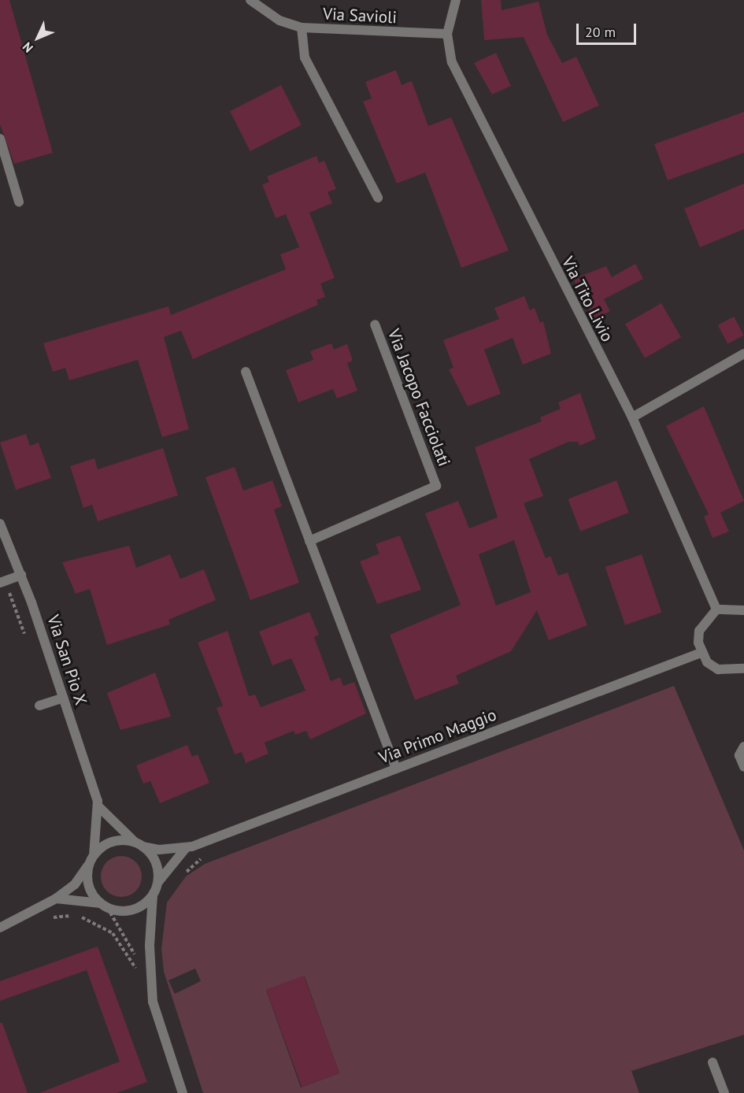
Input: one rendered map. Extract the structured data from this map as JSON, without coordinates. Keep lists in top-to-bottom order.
{
  "streets": {
    "street": [
      "Via Savioli",
      "Via Tito Livio",
      "Via Jacopo Facciolati",
      "Via San Pio X",
      "Via Primo Maggio"
    ]
  },
  "crossings": [
    ["Via Savioli", "Via Tito Livio"],
    ["Via San Pio X", "Via Primo Maggio"]
  ],
  "scale_bar": "20 m",
  "north": "bottom left"
}
